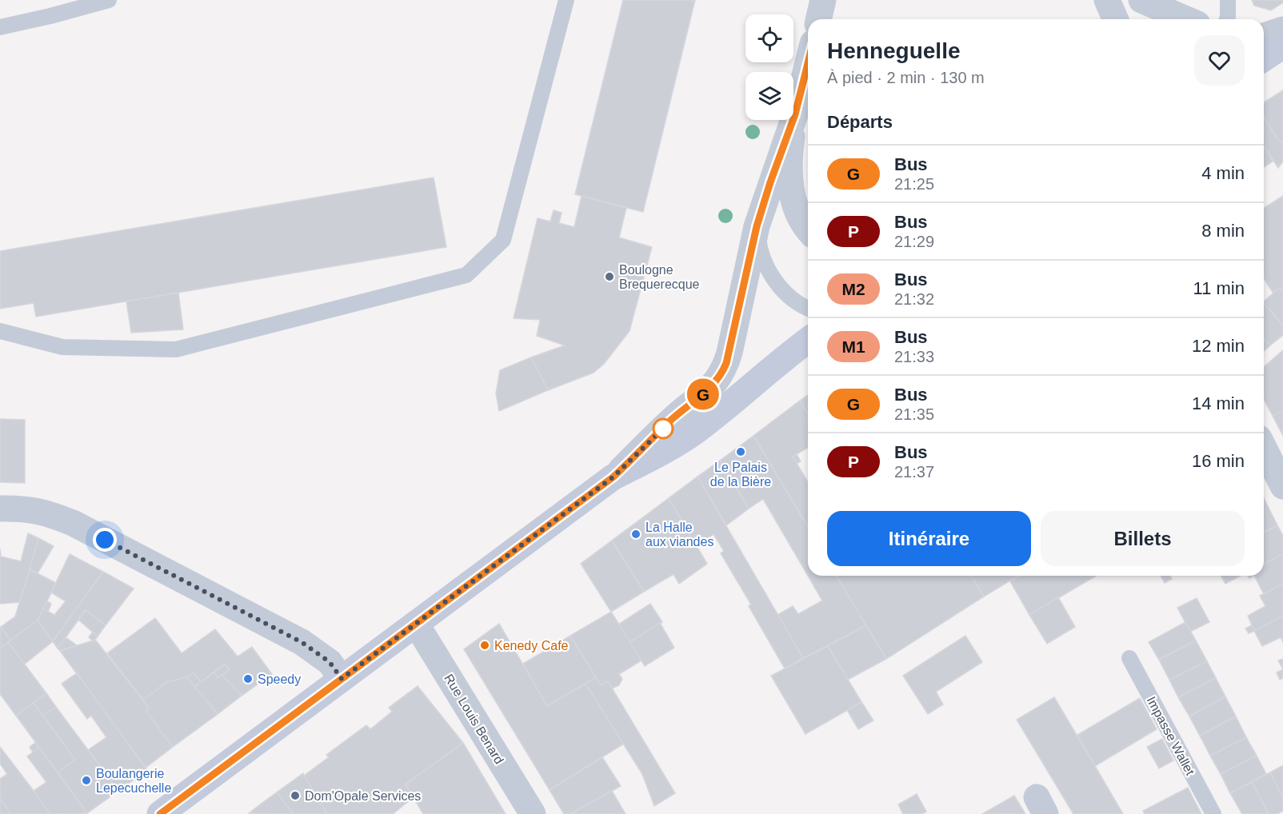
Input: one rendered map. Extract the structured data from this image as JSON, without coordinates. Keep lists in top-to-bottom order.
{
  "streets": {
    "street": ["Rue Louis Benard"],
    "lane": ["Impasse Wallet"]
  },
  "places": [
    "Boulogne Brequerecque",
    "Le Palais de la Bière",
    "La Halle aux viandes",
    "Kenedy Cafe",
    "Speedy",
    "Boulangerie Lepecuchelle",
    "Dom'Opale Services"
  ],
  "lines": ["bus line G"],
  "page": {
    "on_map": "G",
    "heading": [
      ["Henneguelle", "À pied · 2 min · 130 m"],
      "Départs"
    ],
    "list": [
      {
        "mark": "G",
        "name": "Bus",
        "note": "21:25",
        "value": "4 min"
      },
      {
        "mark": "P",
        "name": "Bus",
        "note": "21:29",
        "value": "8 min"
      },
      {
        "mark": "M2",
        "name": "Bus",
        "note": "21:32",
        "value": "11 min"
      },
      {
        "mark": "M1",
        "name": "Bus",
        "note": "21:33",
        "value": "12 min"
      },
      {
        "mark": "G",
        "name": "Bus",
        "note": "21:35",
        "value": "14 min"
      },
      {
        "mark": "P",
        "name": "Bus",
        "note": "21:37",
        "value": "16 min"
      }
    ],
    "buttons": ["Itinéraire", "Billets"]
  }
}
